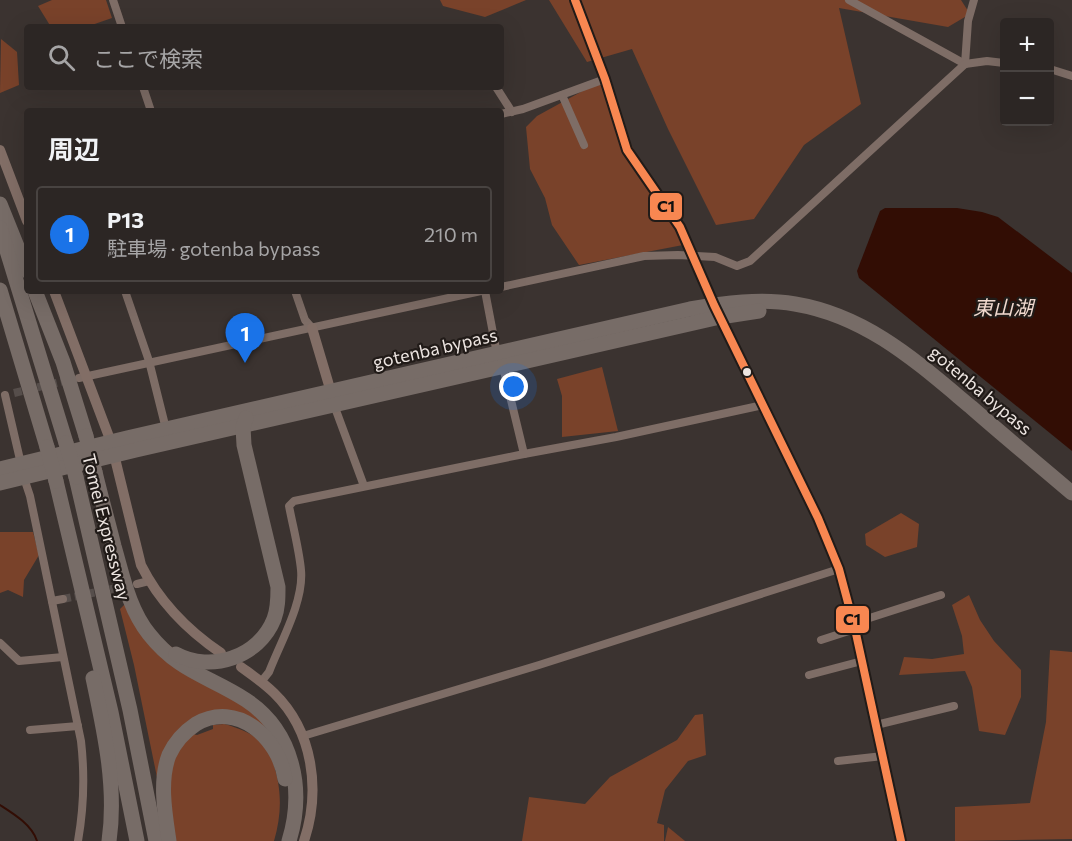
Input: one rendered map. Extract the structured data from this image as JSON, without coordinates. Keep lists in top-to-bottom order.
{
  "streets": {
    "highway": ["gotenba bypass", "Tomei Expressway"]
  },
  "water": ["東山湖"],
  "lines": ["transit line C1"],
  "page": {
    "map_buttons": ["+", "−"],
    "search": "ここで検索",
    "heading": "周辺",
    "list": [
      {
        "mark": "1",
        "name": "P13",
        "note": "駐車場 · gotenba bypass",
        "value": "210 m"
      }
    ],
    "pins": "1"
  }
}
